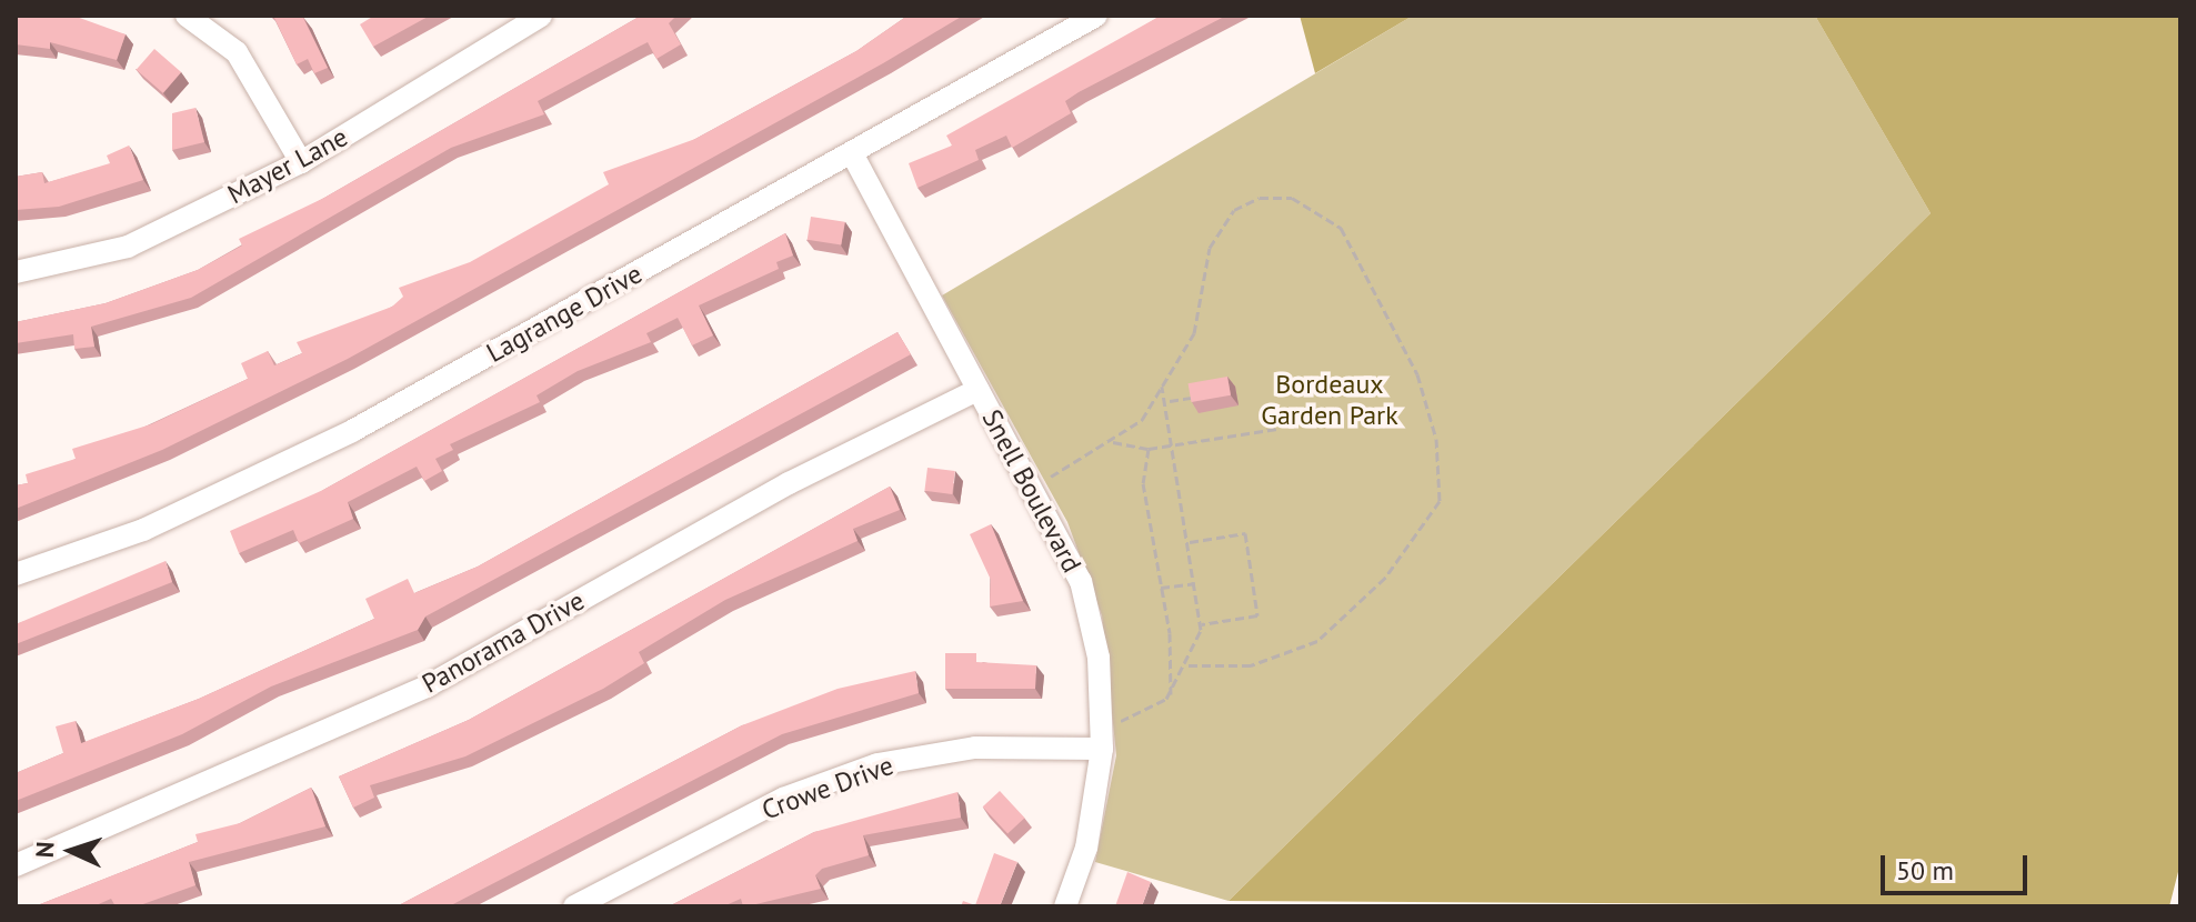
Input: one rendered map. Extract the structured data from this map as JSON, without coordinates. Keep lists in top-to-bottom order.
{
  "streets": {
    "street": [
      "Mayer Lane",
      "Lagrange Drive",
      "Snell Boulevard",
      "Panorama Drive",
      "Crowe Drive"
    ]
  },
  "crossings": [
    ["Lagrange Drive", "Snell Boulevard"],
    ["Snell Boulevard", "Panorama Drive"],
    ["Snell Boulevard", "Crowe Drive"]
  ],
  "parks": ["Bordeaux Garden Park"],
  "scale_bar": "50 m",
  "north": "left"
}
